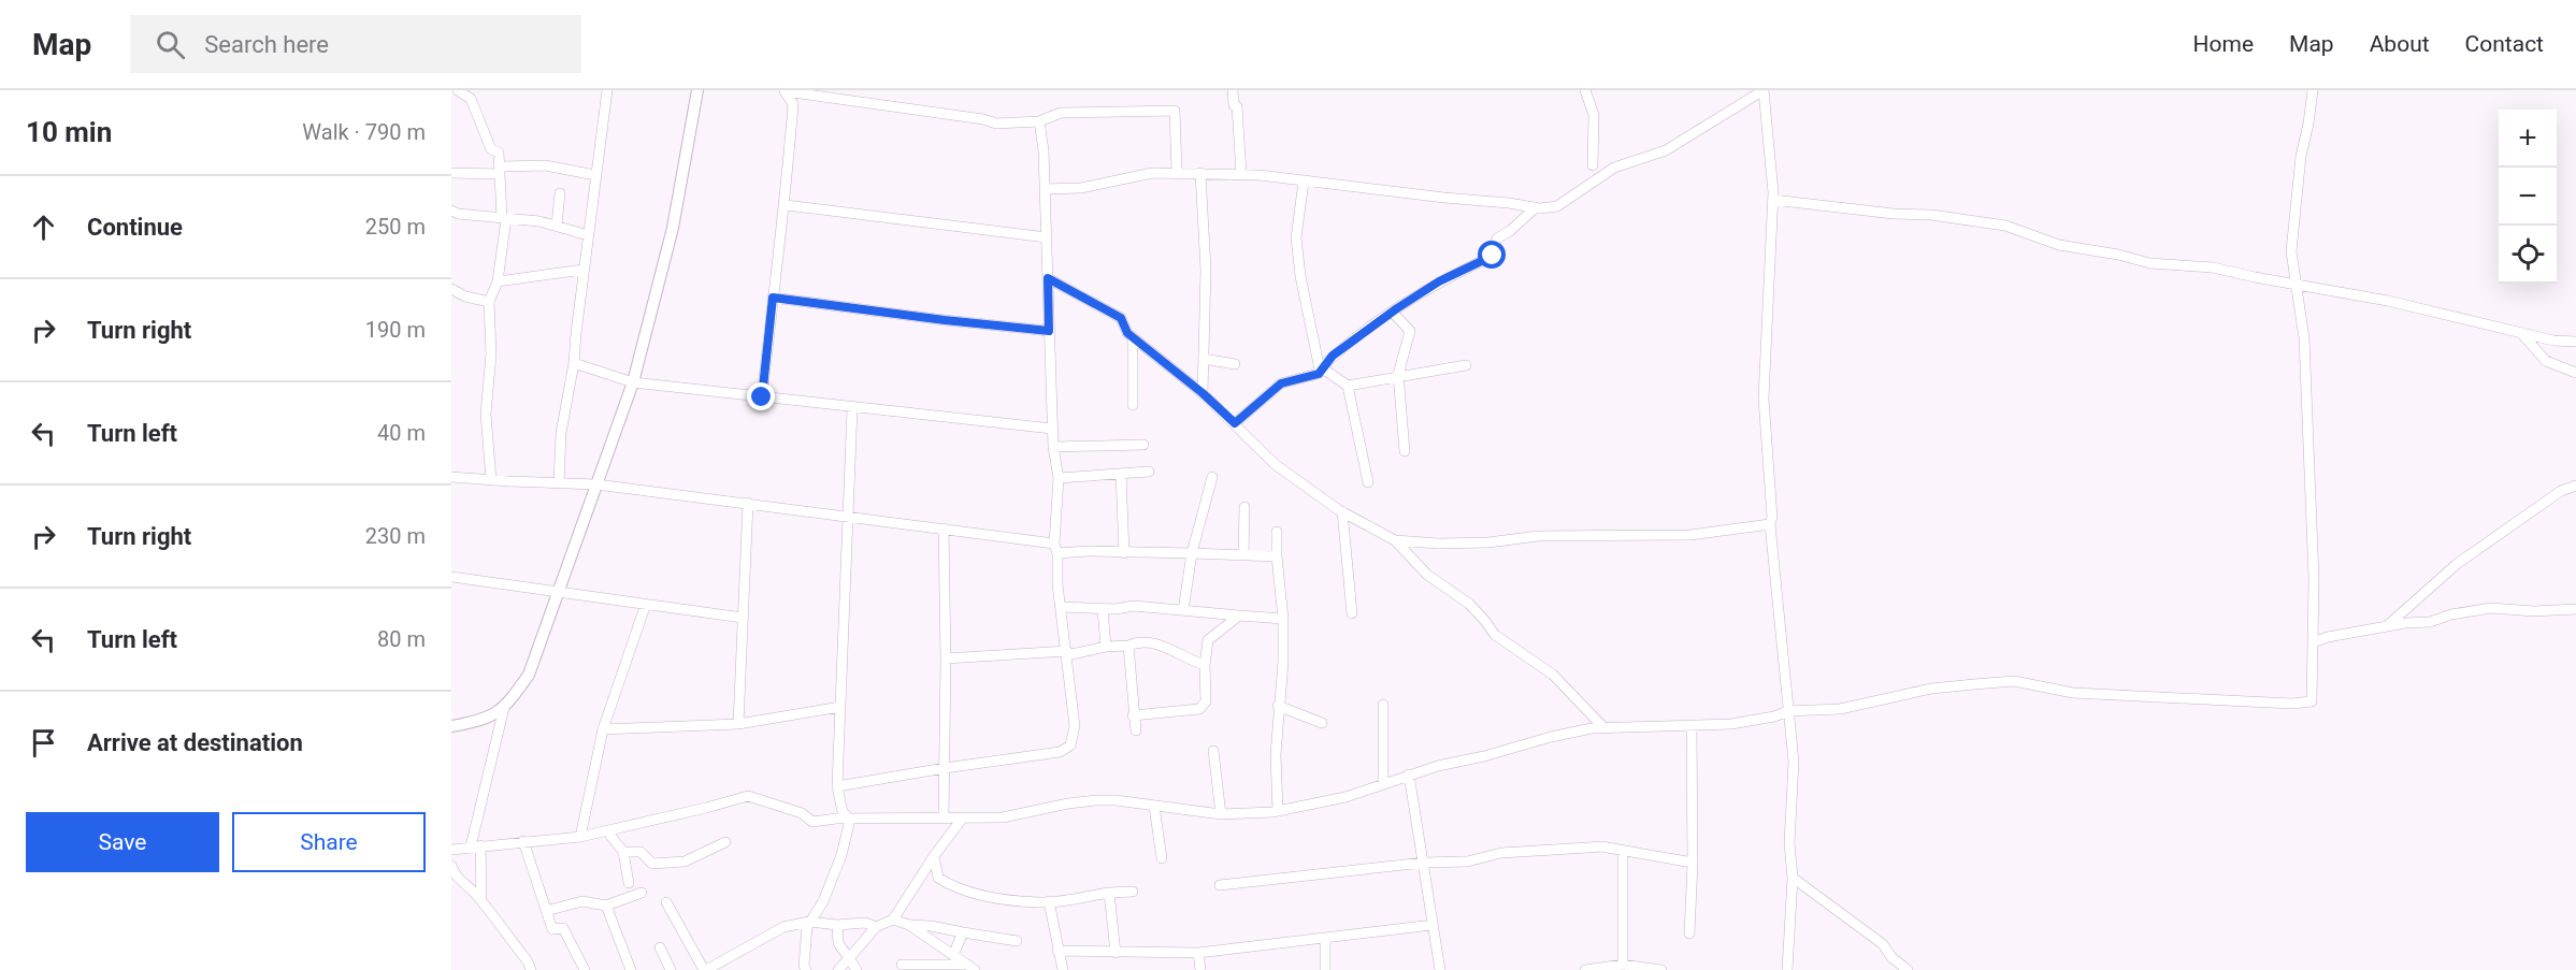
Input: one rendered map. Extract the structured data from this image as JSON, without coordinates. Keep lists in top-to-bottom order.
{
  "page": {
    "header": "Map",
    "search": "Search here",
    "nav": [
      "Home",
      "Map",
      "About",
      "Contact"
    ],
    "heading": ["10 min", "Walk · 790 m"],
    "map_buttons": ["+", "−"],
    "list": [
      ["Continue", "250 m"],
      ["Turn right", "190 m"],
      ["Turn left", "40 m"],
      ["Turn right", "230 m"],
      ["Turn left", "80 m"],
      "Arrive at destination"
    ],
    "buttons": ["Save", "Share"]
  }
}
